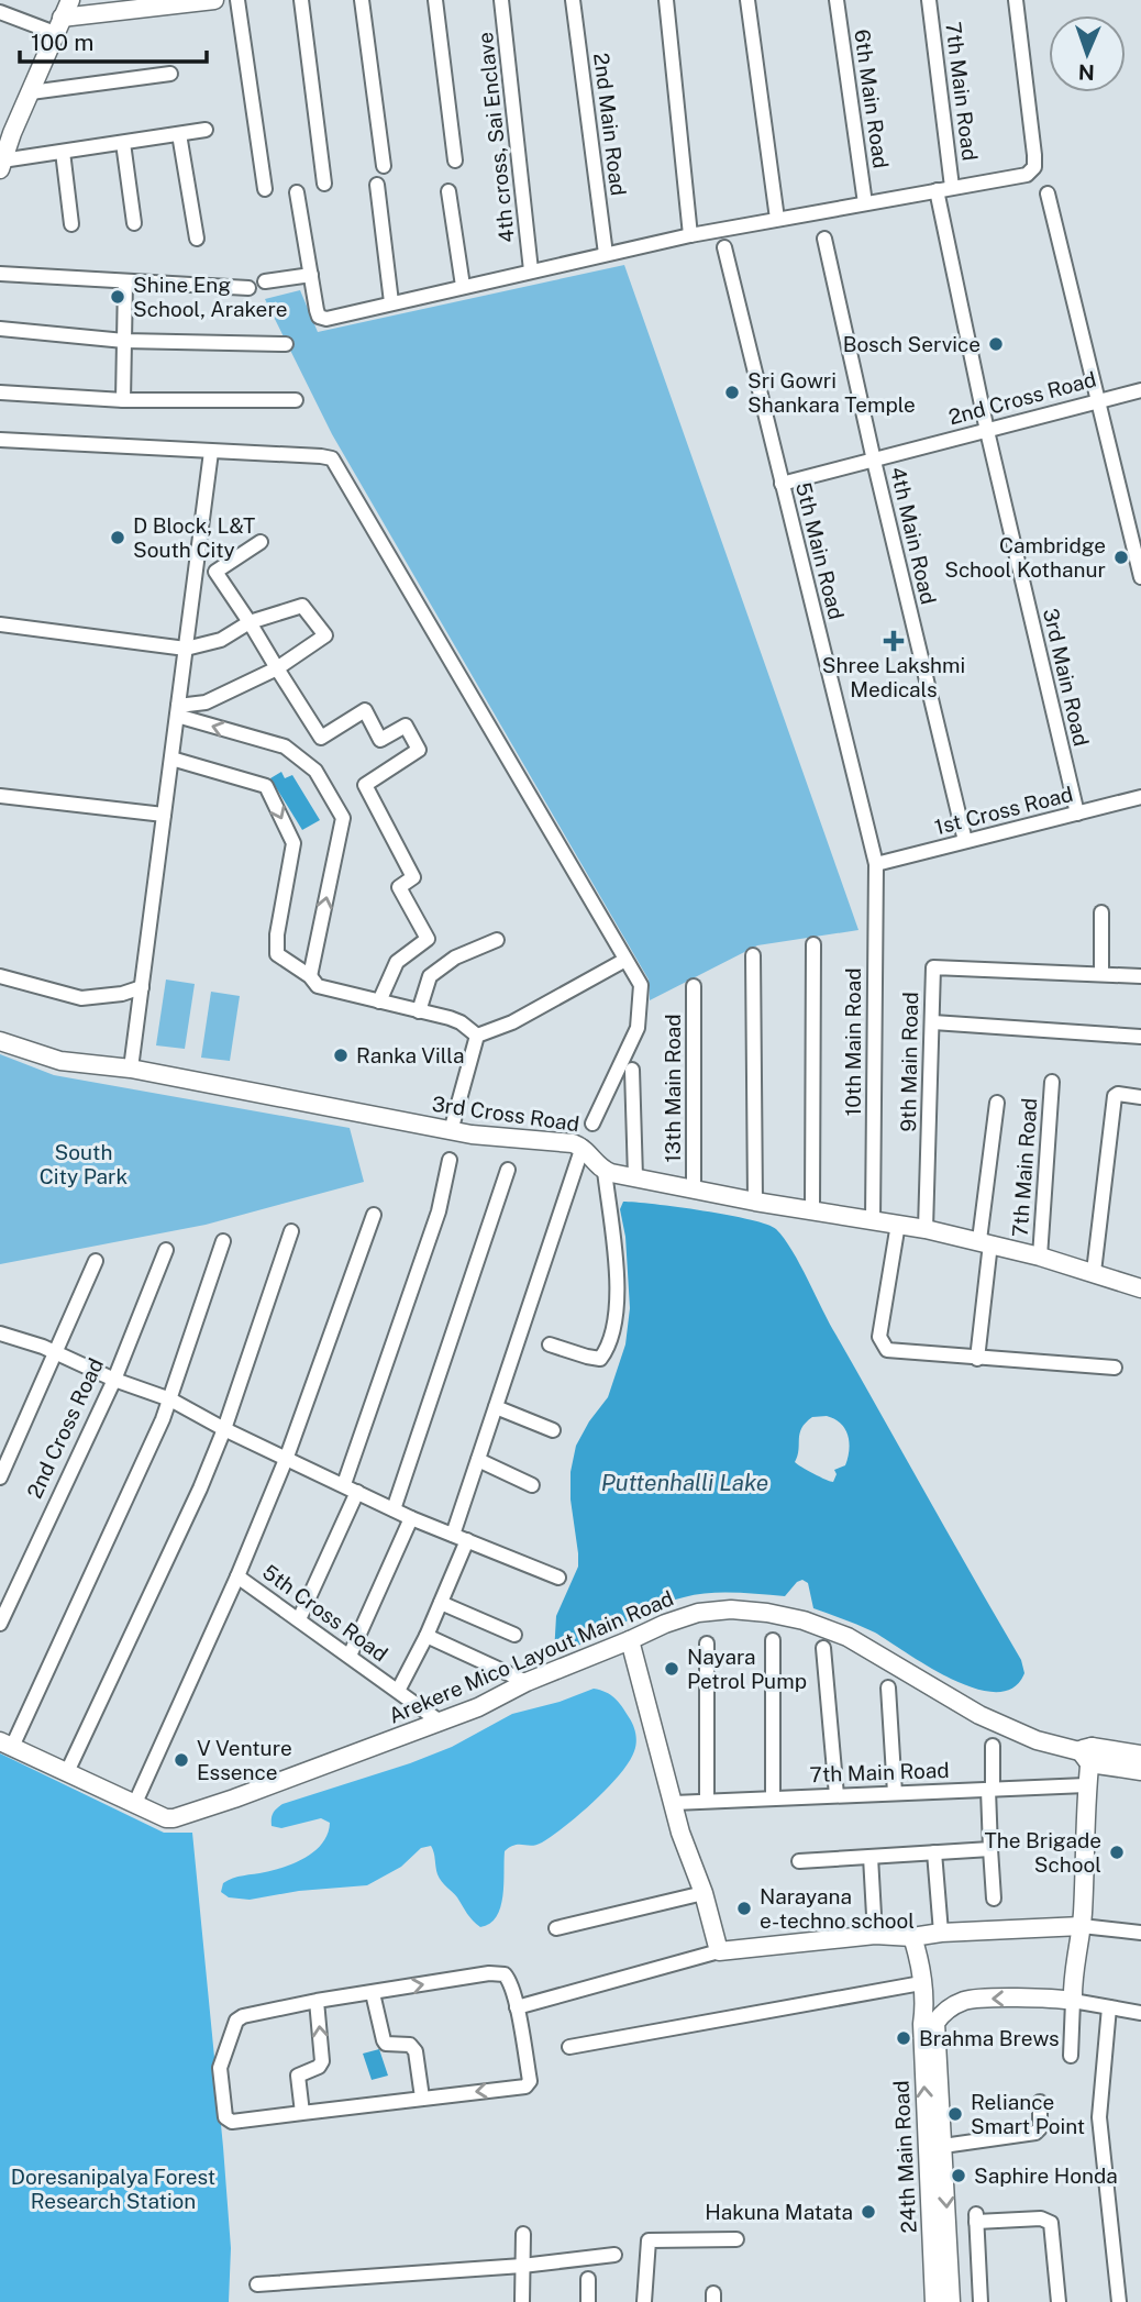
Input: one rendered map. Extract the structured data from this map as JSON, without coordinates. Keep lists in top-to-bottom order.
{
  "streets": {
    "street": [
      "7th Main Road",
      "6th Main Road",
      "2nd Main Road",
      "4th cross, Sai Enclave",
      "2nd Cross Road",
      "4th Main Road",
      "5th Main Road",
      "3rd Main Road",
      "1st Cross Road",
      "10th Main Road",
      "9th Main Road",
      "13th Main Road",
      "3rd Cross Road",
      "5th Cross Road",
      "Arekere Mico Layout Main Road",
      "24th Main Road"
    ]
  },
  "crossings": [
    ["2nd Cross Road", "4th Main Road"],
    ["2nd Cross Road", "5th Main Road"],
    ["2nd Cross Road", "3rd Main Road"],
    ["4th Main Road", "1st Cross Road"],
    ["5th Main Road", "1st Cross Road"],
    ["5th Main Road", "10th Main Road"],
    ["3rd Main Road", "1st Cross Road"],
    ["1st Cross Road", "10th Main Road"],
    ["5th Cross Road", "Arekere Mico Layout Main Road"]
  ],
  "water": ["Puttenhalli Lake"],
  "parks": ["South City Park", "Doresanipalya Forest Research Station"],
  "places": {
    "other": [
      "Shine Eng School, Arakere",
      "Bosch Service",
      "Sri Gowri Shankara Temple",
      "D Block, L&T South City",
      "Cambridge School Kothanur",
      "Ranka Villa",
      "Nayara Petrol Pump",
      "V Venture Essence",
      "The Brigade School",
      "Narayana e-techno school",
      "Brahma Brews",
      "Reliance Smart Point",
      "Saphire Honda",
      "Hakuna Matata"
    ],
    "health": ["Shree Lakshmi Medicals"]
  },
  "scale_bar": "100 m",
  "north": "bottom"
}
